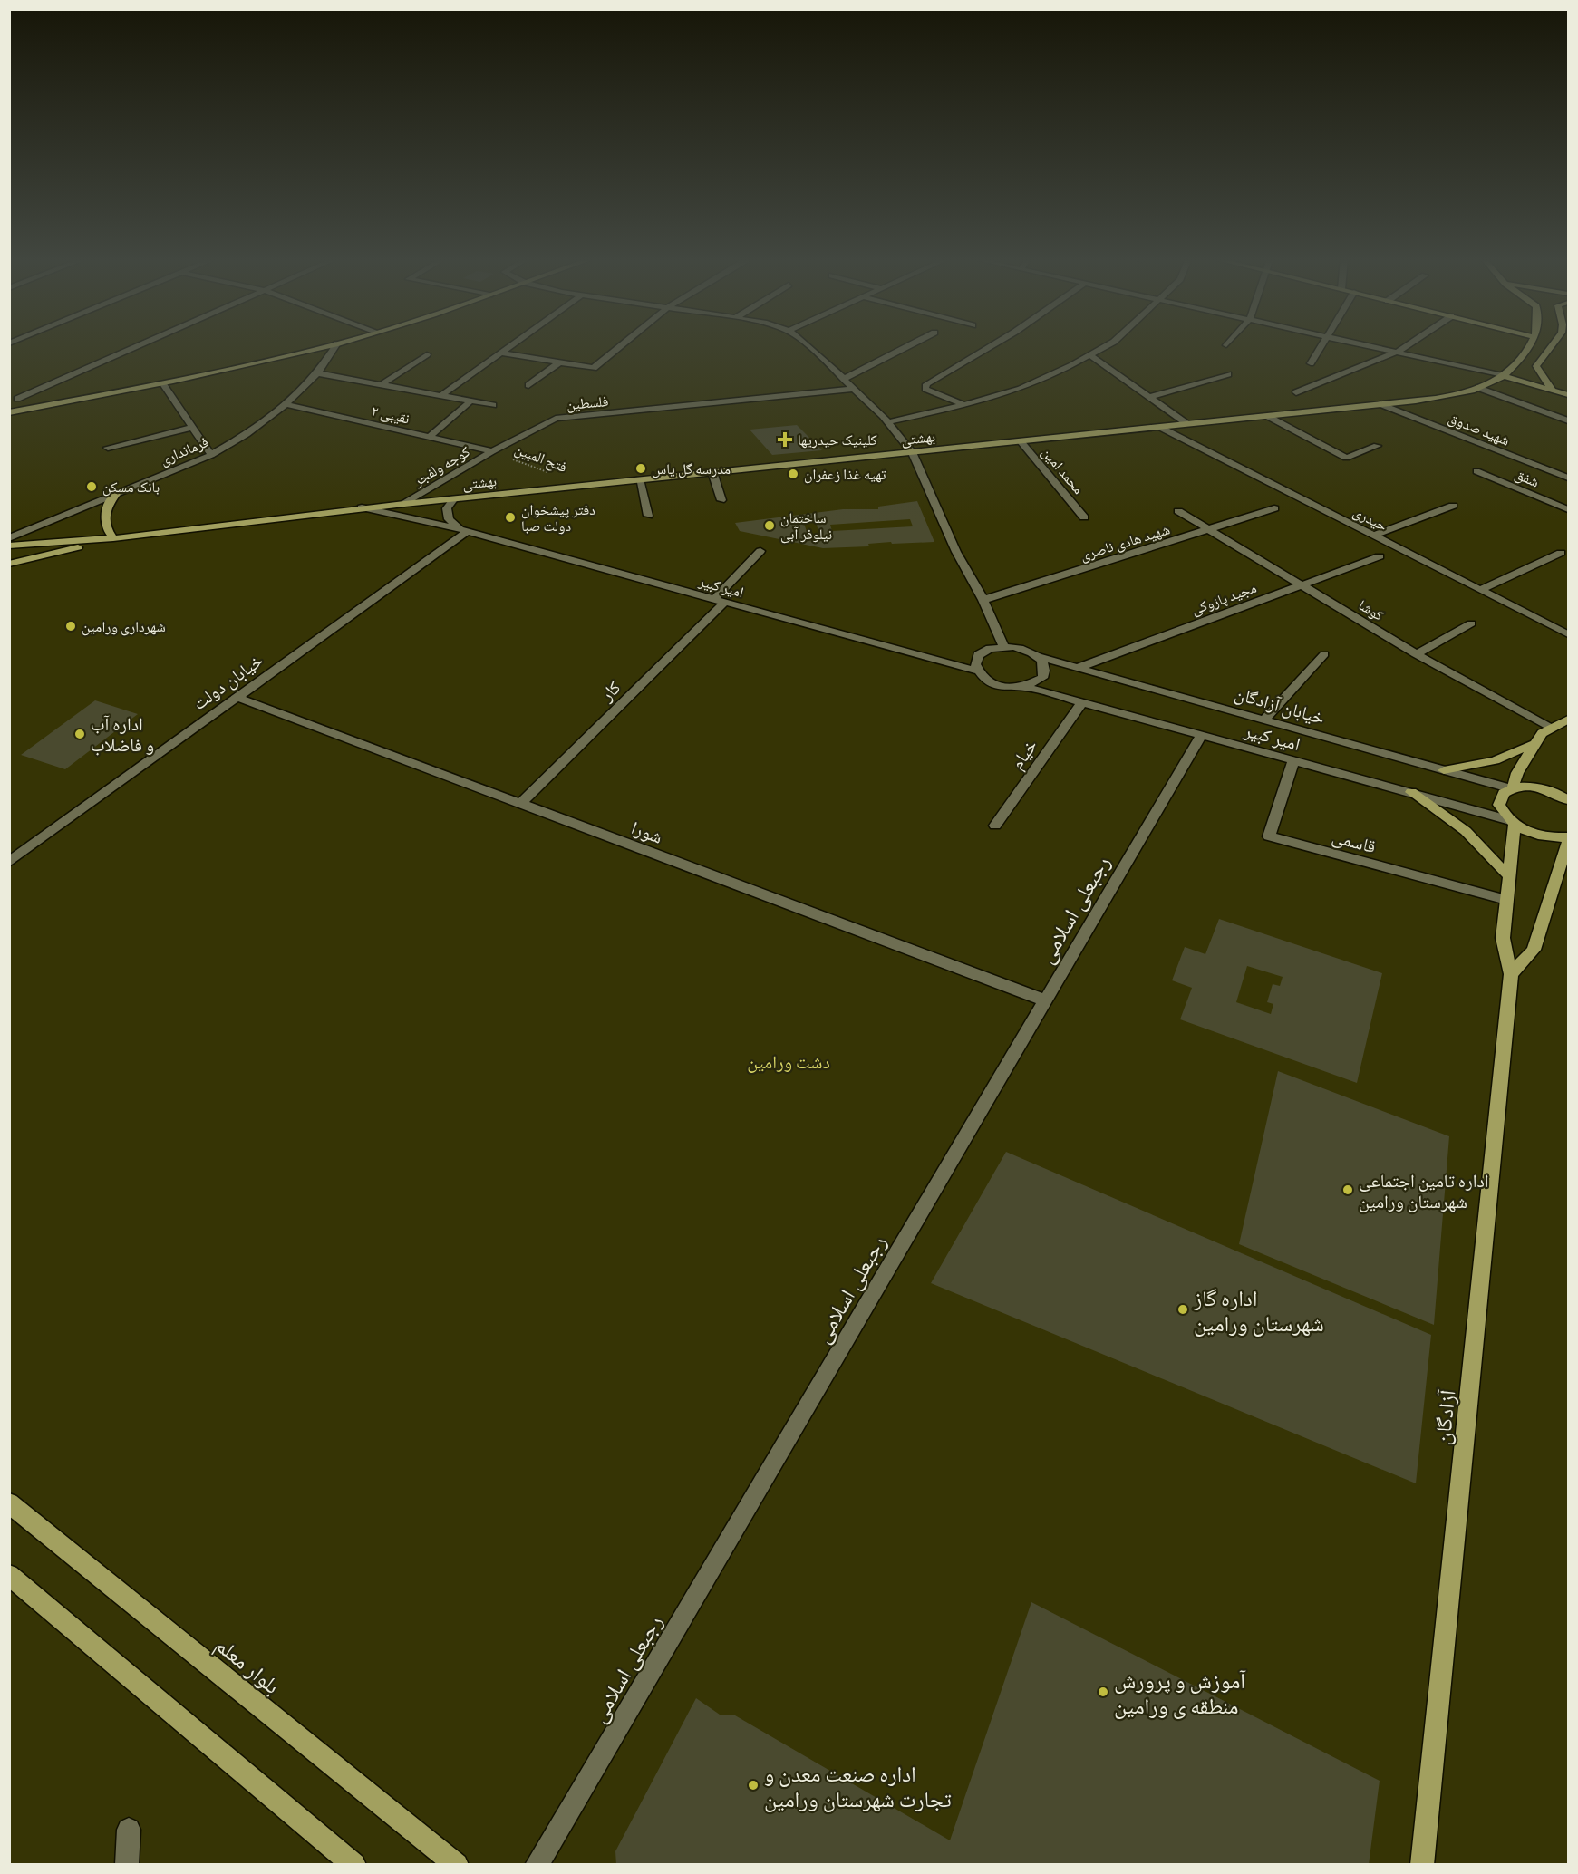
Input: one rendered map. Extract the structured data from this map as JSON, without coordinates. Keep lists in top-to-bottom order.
{
  "streets": {
    "main road": ["بهشتی", "آزادگان", "بلوار معلم"],
    "street": [
      "فلسطین",
      "نقیبی ۲",
      "شهید صدوق",
      "فرمانداری",
      "کوجه ولفجر",
      "محمد امین",
      "شفق",
      "حیدری",
      "شهید هادی ناصری",
      "امیر کبیر",
      "مجید پازوکی",
      "کوشا",
      "خیابان دولت",
      "کار",
      "خیابان آزادگان",
      "خیام",
      "شورا",
      "قاسمی",
      "رجبعلی اسلامی"
    ],
    "path": ["فتح المبین"]
  },
  "crossings": [
    ["فلسطین", "نقیبی ۲"],
    ["فلسطین", "فتح المبین"],
    ["فلسطین", "کوجه ولفجر"],
    ["نقیبی ۲", "فرمانداری"],
    ["نقیبی ۲", "فتح المبین"],
    ["نقیبی ۲", "کوجه ولفجر"],
    ["شهید صدوق", "بهشتی"],
    ["بهشتی", "فتح المبین"],
    ["بهشتی", "کوجه ولفجر"],
    ["بهشتی", "محمد امین"],
    ["بهشتی", "حیدری"],
    ["بهشتی", "امیر کبیر"],
    ["فتح المبین", "کوجه ولفجر"],
    ["شهید هادی ناصری", "کوشا"],
    ["امیر کبیر", "خیابان دولت"],
    ["امیر کبیر", "کار"],
    ["امیر کبیر", "خیابان آزادگان"],
    ["امیر کبیر", "خیام"],
    ["امیر کبیر", "قاسمی"],
    ["امیر کبیر", "رجبعلی اسلامی"],
    ["امیر کبیر", "آزادگان"],
    ["مجید پازوکی", "کوشا"],
    ["مجید پازوکی", "خیابان آزادگان"],
    ["خیابان دولت", "شورا"],
    ["کار", "شورا"],
    ["شورا", "رجبعلی اسلامی"],
    ["قاسمی", "آزادگان"]
  ],
  "parks": ["دشت ورامین"],
  "places": {
    "health": ["کلینیک حیدریها"],
    "other": [
      "مدرسه گل یاس",
      "تهیه غذا زعفران",
      "بانک مسکن",
      "دفتر پیشخوان دولت صبا",
      "ساختمان نیلوفر آبی",
      "شهرداری ورامین",
      "اداره آب و فاضلاب",
      "اداره تامین اجتماعی شهرستان ورامین",
      "اداره گاز شهرستان ورامین",
      "آموزش و پرورش منطقه ی ورامین",
      "اداره صنعت معدن و تجارت شهرستان ورامین"
    ]
  }
}
